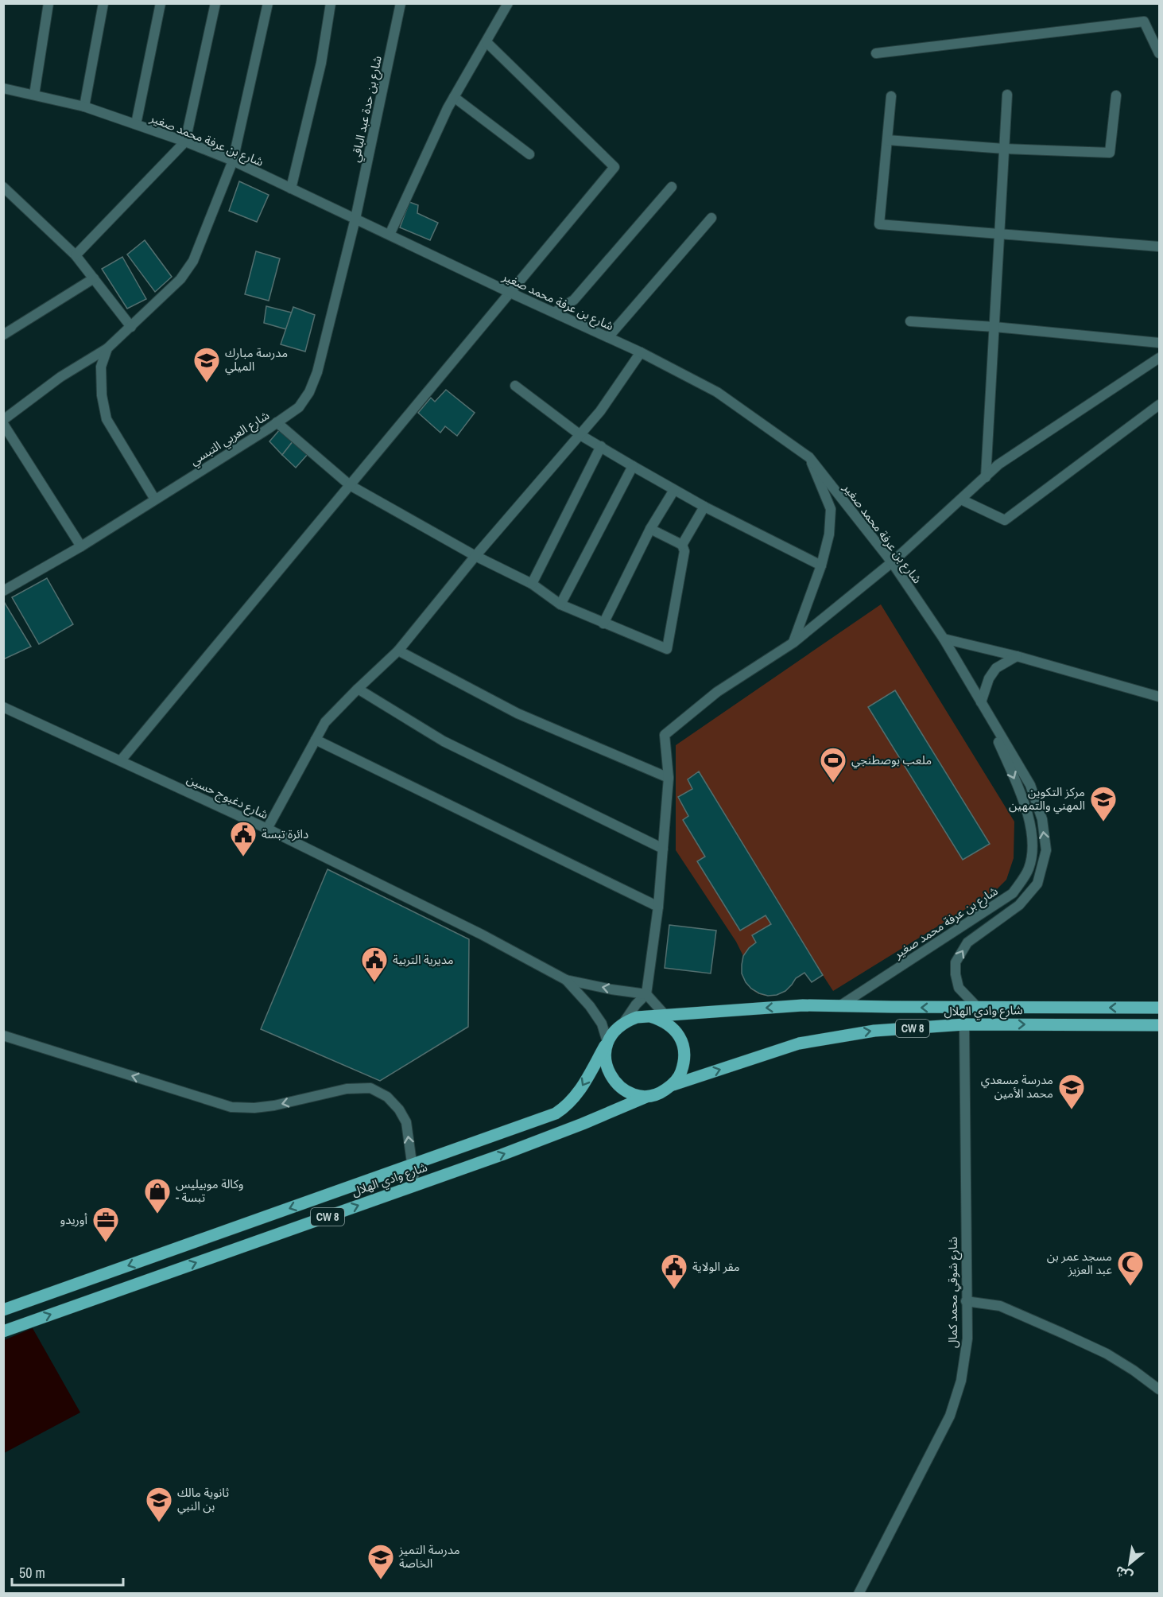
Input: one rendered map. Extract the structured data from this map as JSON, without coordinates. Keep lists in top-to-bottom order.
{
  "streets": {
    "main road": ["شارع وادي الهلال", "CW 8"],
    "street": [
      "شارع بن حدة عبد الباقي",
      "شارع بن عرفة محمد صغير",
      "شارع العربي التبسي",
      "شارع دغبوج حسين",
      "شارع شوقي محمد كمال"
    ]
  },
  "crossings": [
    ["شارع بن حدة عبد الباقي", "شارع بن عرفة محمد صغير"],
    ["شارع بن حدة عبد الباقي", "شارع العربي التبسي"],
    ["شارع بن عرفة محمد صغير", "شارع العربي التبسي"],
    ["شارع بن عرفة محمد صغير", "شارع وادي الهلال"],
    ["شارع وادي الهلال", "CW 8"],
    ["شارع وادي الهلال", "شارع شوقي محمد كمال"]
  ],
  "places": {
    "school or university": [
      "مدرسة مبارك الميلي",
      "مركز التكوين المهني والتمهين",
      "مدرسة مسعدي محمد الأمين",
      "ثانوية مالك بن النبي",
      "مدرسة التميز الخاصة"
    ],
    "sports": ["ملعب بوصطنجي"],
    "public building": ["دائرة تبسة", "مديرية التربية", "مقر الولاية"],
    "shop": ["وكالة موبيليس - تبسة"],
    "office": ["أوريدو"],
    "mosque": ["مسجد عمر بن عبد العزيز"]
  },
  "scale_bar": "50 m",
  "north": "bottom left"
}
